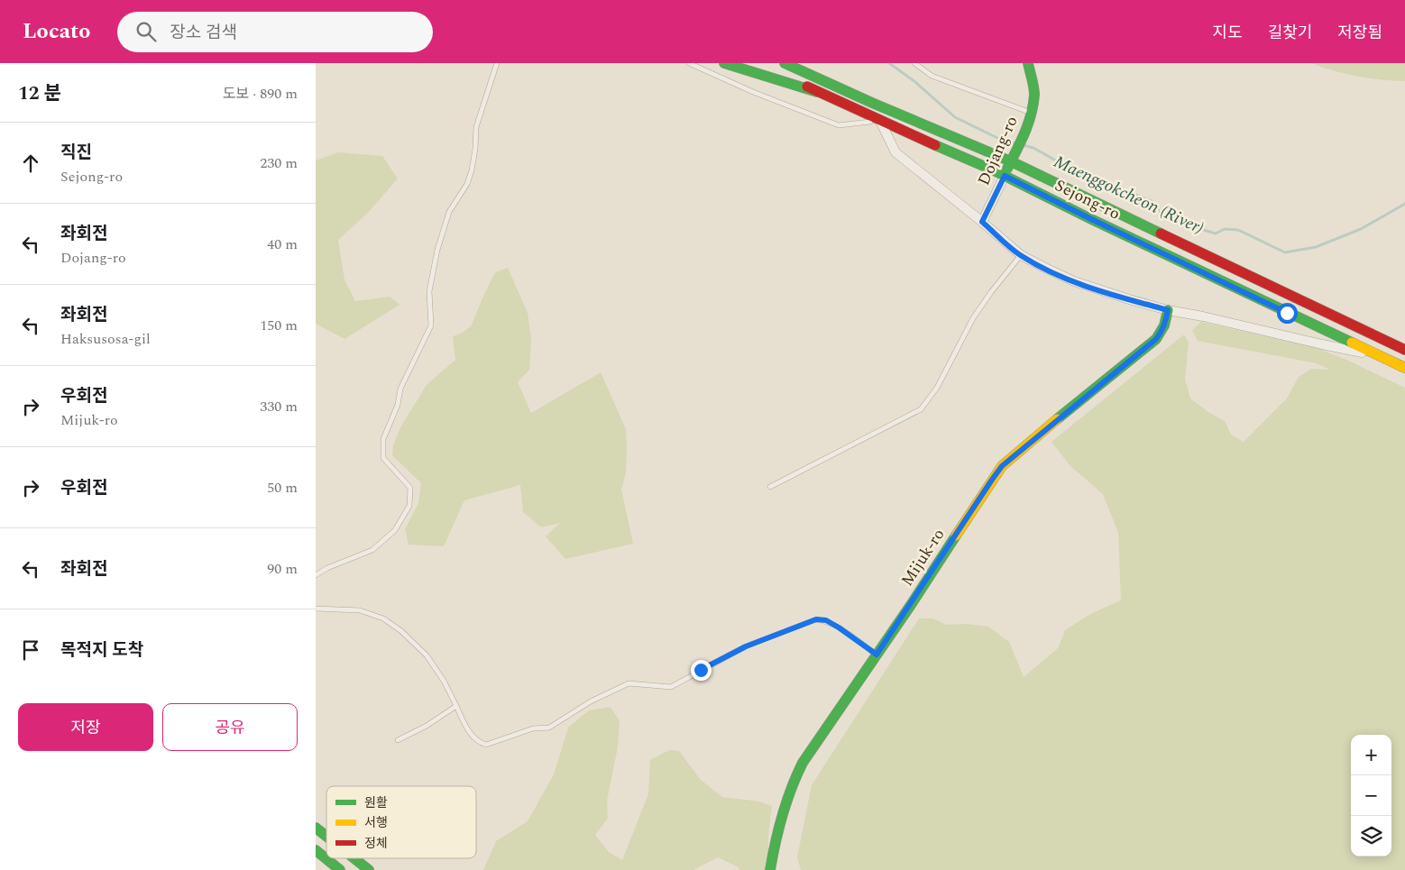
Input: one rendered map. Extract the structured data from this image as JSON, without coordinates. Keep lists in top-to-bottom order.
{
  "streets": {
    "main road": ["Dojang-ro", "Sejong-ro", "Mijuk-ro"]
  },
  "crossings": [
    ["Dojang-ro", "Sejong-ro"]
  ],
  "water": ["Maenggokcheon (River)"],
  "legend": ["원활", "서행", "정체"],
  "page": {
    "header": "Locato",
    "search": "장소 검색",
    "nav": ["지도", "길찾기", "저장됨"],
    "heading": ["12 분", "도보 · 890 m"],
    "list": [
      ["직진", "Sejong-ro", "230 m"],
      ["좌회전", "Dojang-ro", "40 m"],
      ["좌회전", "Haksusosa-gil", "150 m"],
      ["우회전", "Mijuk-ro", "330 m"],
      ["우회전", "50 m"],
      ["좌회전", "90 m"],
      "목적지 도착"
    ],
    "buttons": ["저장", "공유"],
    "map_buttons": ["+", "−"]
  }
}
